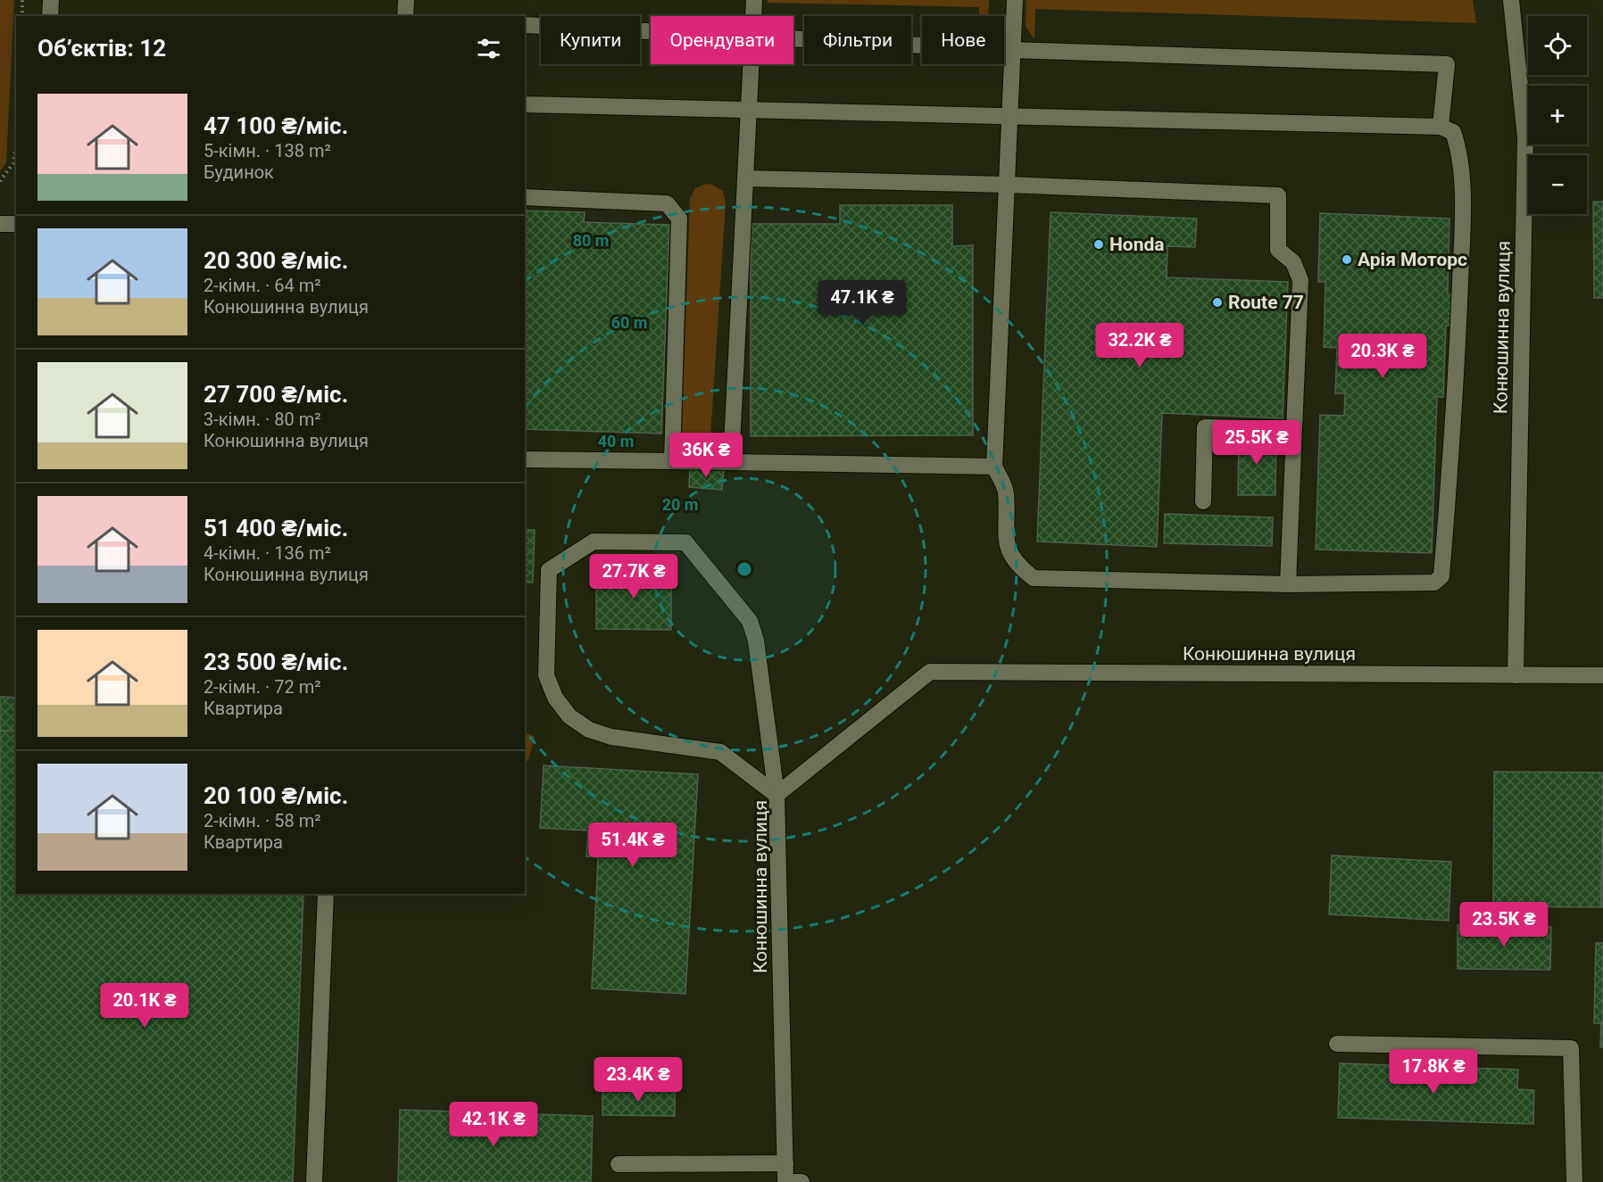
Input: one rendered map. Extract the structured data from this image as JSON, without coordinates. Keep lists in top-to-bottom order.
{
  "streets": {
    "street": ["Конюшинна вулиця"]
  },
  "places": ["Honda", "Арія Моторс", "Route 77"],
  "page": {
    "map_buttons": ["+", "−"],
    "chip": [
      "Купити",
      "Орендувати",
      "Фільтри",
      "Нове"
    ],
    "heading": "Об’єктів: 12",
    "list": [
      {
        "name": "47 100 ₴/міс.",
        "note": "5-кімн. · 138 m² · Будинок"
      },
      {
        "name": "20 300 ₴/міс.",
        "note": "2-кімн. · 64 m² · Конюшинна вулиця"
      },
      {
        "name": "27 700 ₴/міс.",
        "note": "3-кімн. · 80 m² · Конюшинна вулиця"
      },
      {
        "name": "51 400 ₴/міс.",
        "note": "4-кімн. · 136 m² · Конюшинна вулиця"
      },
      {
        "name": "23 500 ₴/міс.",
        "note": "2-кімн. · 72 m² · Квартира"
      },
      {
        "name": "20 100 ₴/міс.",
        "note": "2-кімн. · 58 m² · Квартира"
      }
    ],
    "price": [
      "47.1K ₴",
      "32.2K ₴",
      "20.3K ₴",
      "25.5K ₴",
      "36K ₴",
      "27.7K ₴",
      "51.4K ₴",
      "23.5K ₴",
      "20.1K ₴",
      "17.8K ₴",
      "23.4K ₴",
      "42.1K ₴"
    ]
  },
  "rings": [
    "80 m",
    "60 m",
    "40 m",
    "20 m"
  ]
}
